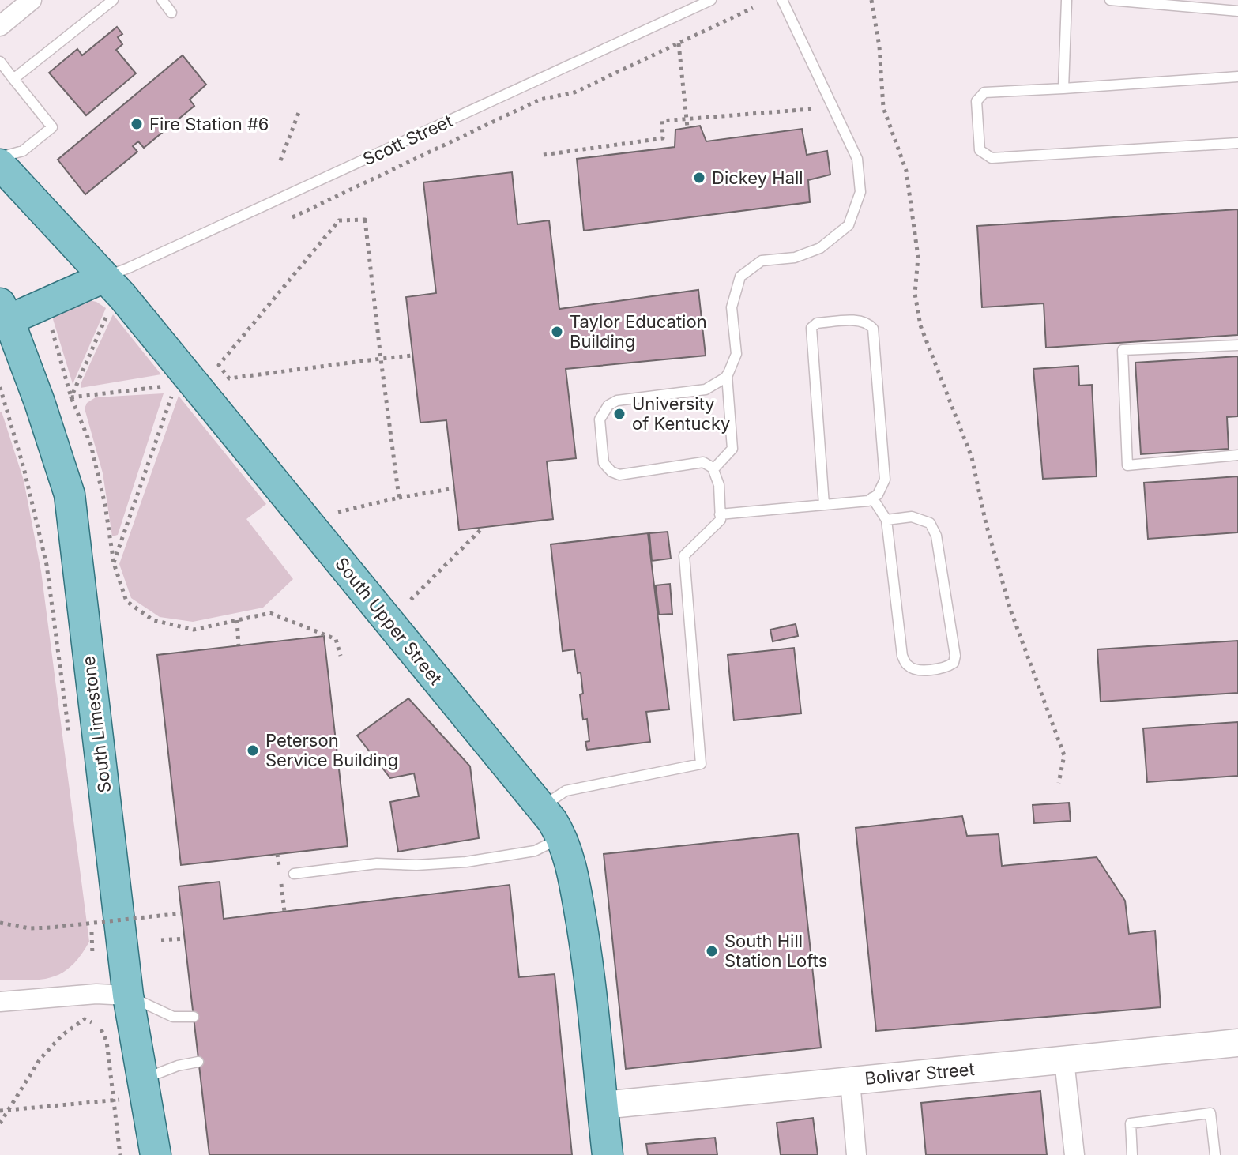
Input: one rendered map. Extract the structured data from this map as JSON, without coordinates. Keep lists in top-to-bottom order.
{
  "streets": {
    "main road": ["South Upper Street", "South Limestone", "Bolivar Street"],
    "lane": ["Scott Street"]
  },
  "crossings": [
    ["Scott Street", "South Upper Street"],
    ["South Upper Street", "Bolivar Street"]
  ],
  "places": [
    "Fire Station #6",
    "Dickey Hall",
    "Taylor Education Building",
    "University of Kentucky",
    "Peterson Service Building",
    "South Hill Station Lofts"
  ]
}
